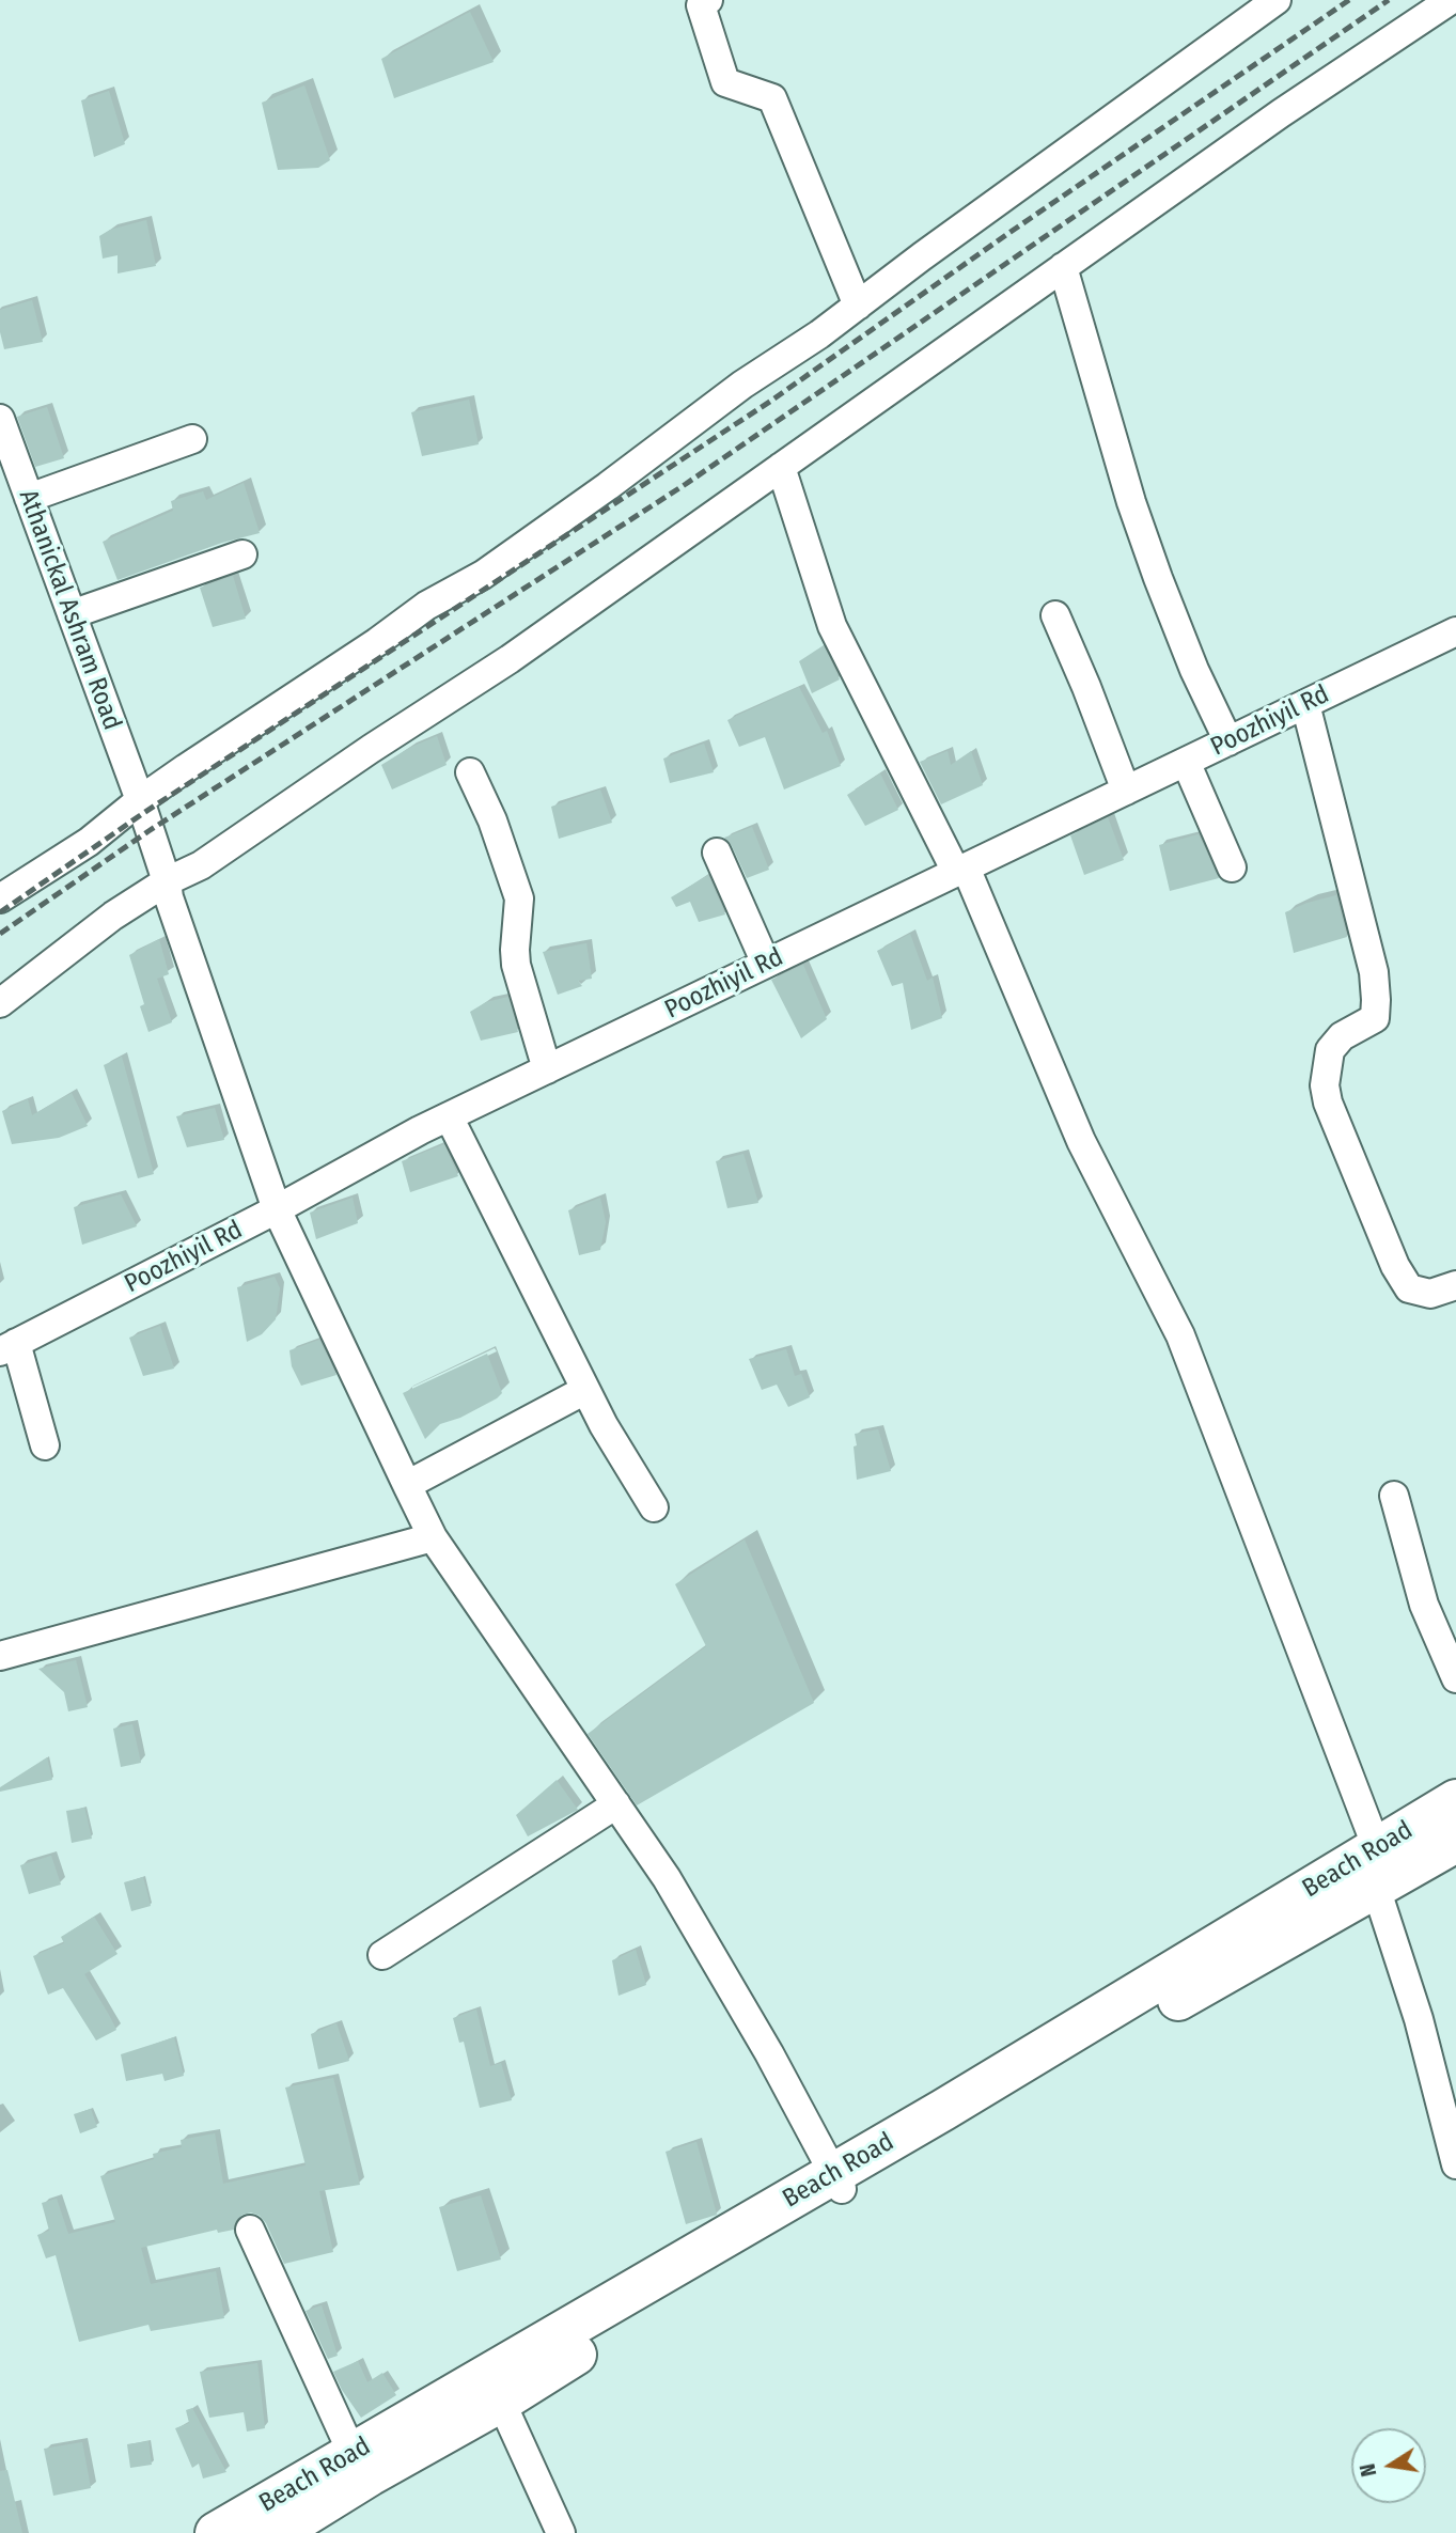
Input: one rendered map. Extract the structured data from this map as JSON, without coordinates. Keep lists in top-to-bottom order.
{
  "streets": {
    "main road": ["Beach Road"],
    "street": ["Athanickal Ashram Road", "Poozhiyil Rd"]
  },
  "crossings": [
    ["Athanickal Ashram Road", "Poozhiyil Rd"],
    ["Athanickal Ashram Road", "Beach Road"]
  ],
  "north": "left"
}
